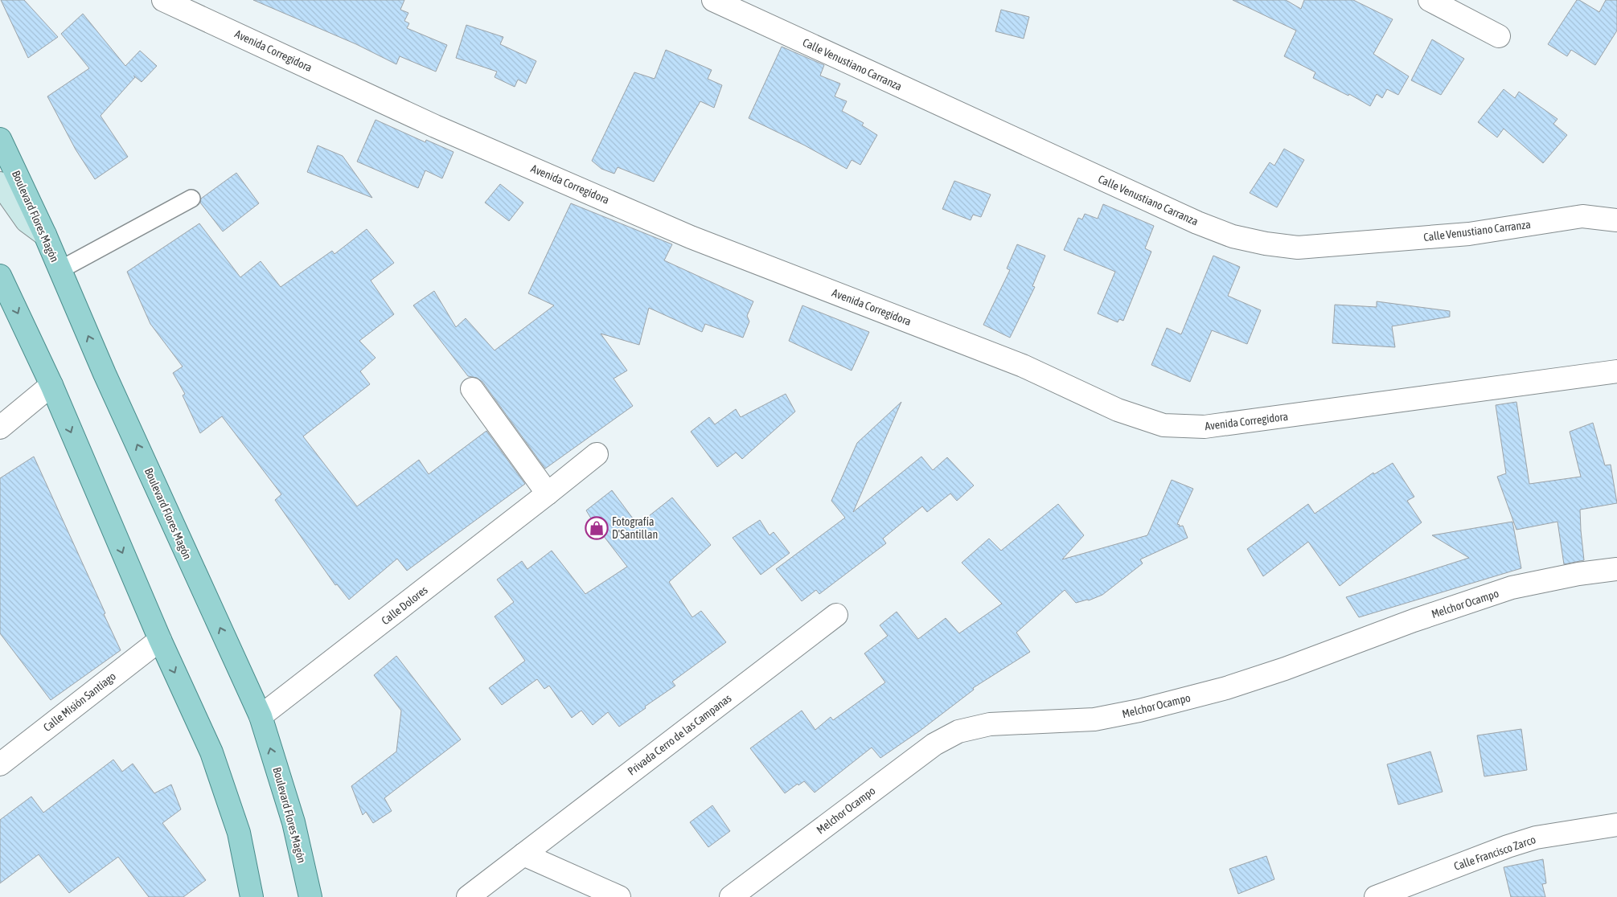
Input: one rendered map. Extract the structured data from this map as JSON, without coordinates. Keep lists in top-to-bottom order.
{
  "streets": {
    "main road": ["Boulevard Flores Magón"],
    "street": [
      "Avenida Corregidora",
      "Calle Venustiano Carranza",
      "Melchor Ocampo",
      "Calle Dolores",
      "Calle Misión Santiago",
      "Privada Cerro de las Campanas",
      "Calle Francisco Zarco"
    ]
  },
  "crossings": [
    ["Boulevard Flores Magón", "Calle Dolores"]
  ],
  "places": {
    "shop": ["Fotografía D'Santillan"]
  }
}
